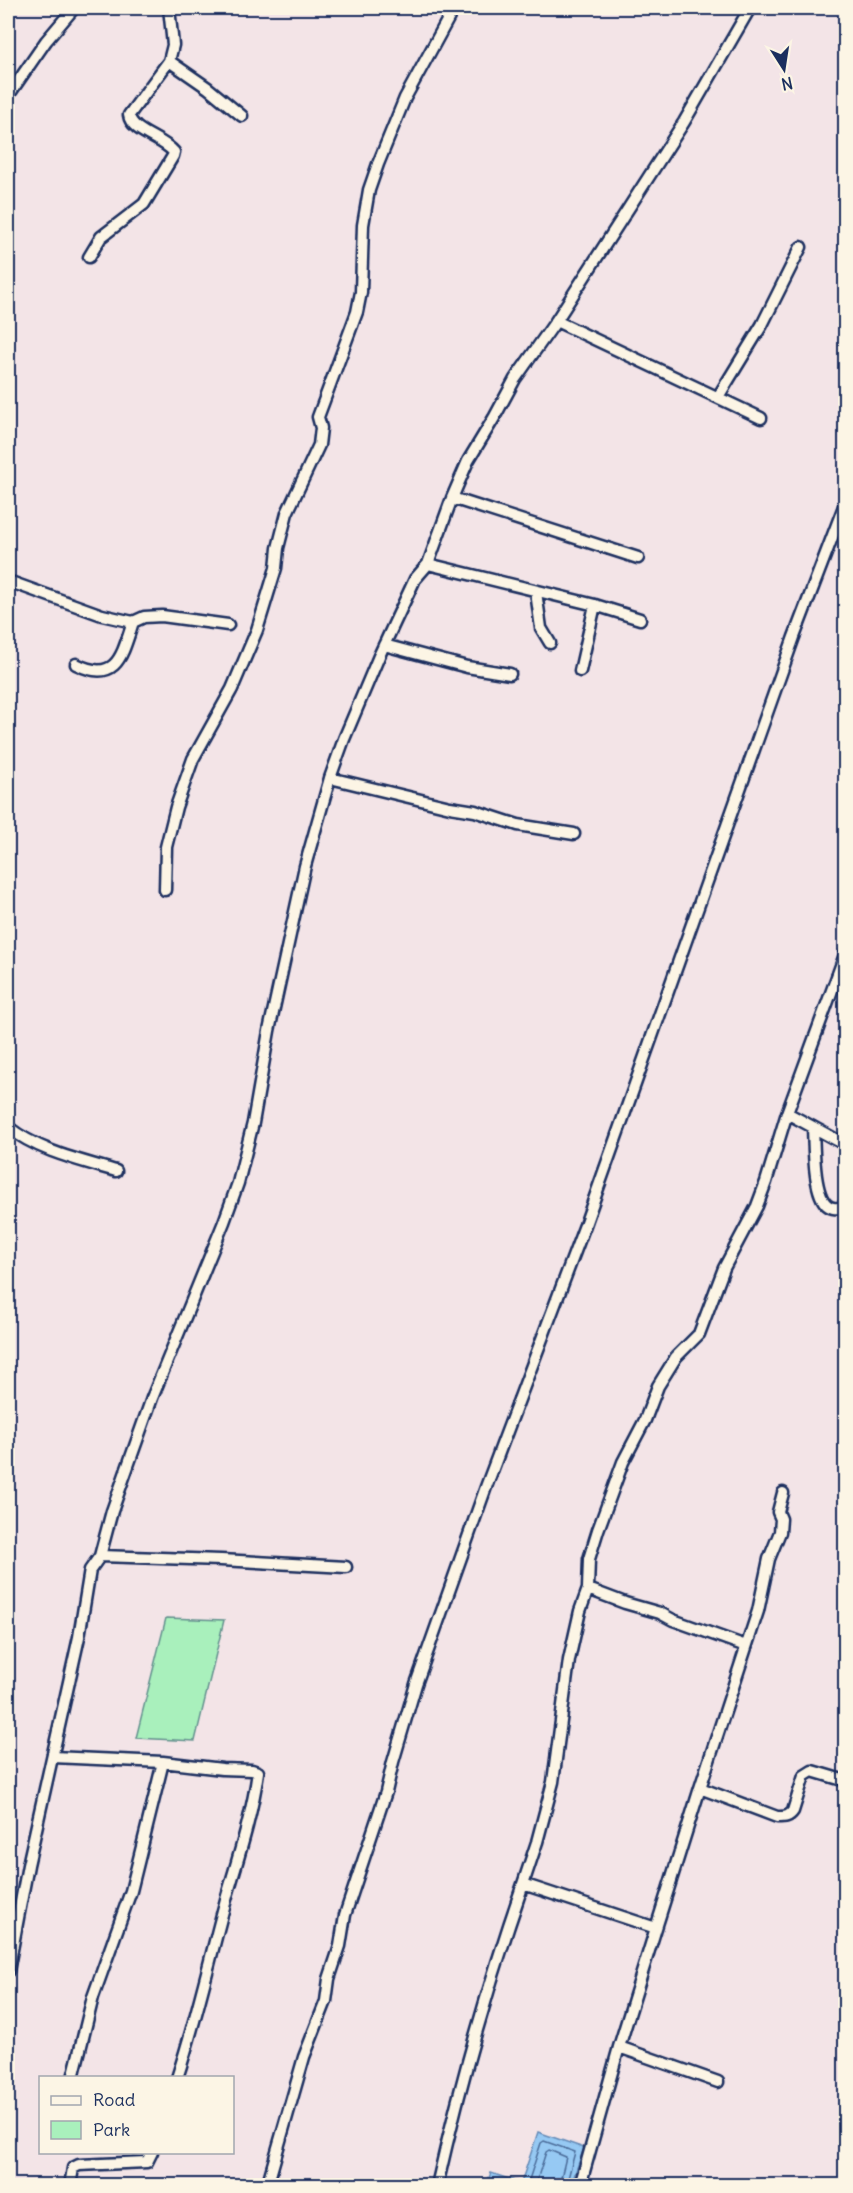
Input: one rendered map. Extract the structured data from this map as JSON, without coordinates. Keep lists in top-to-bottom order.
{
  "legend": ["Road", "Park"],
  "north": "bottom"
}
